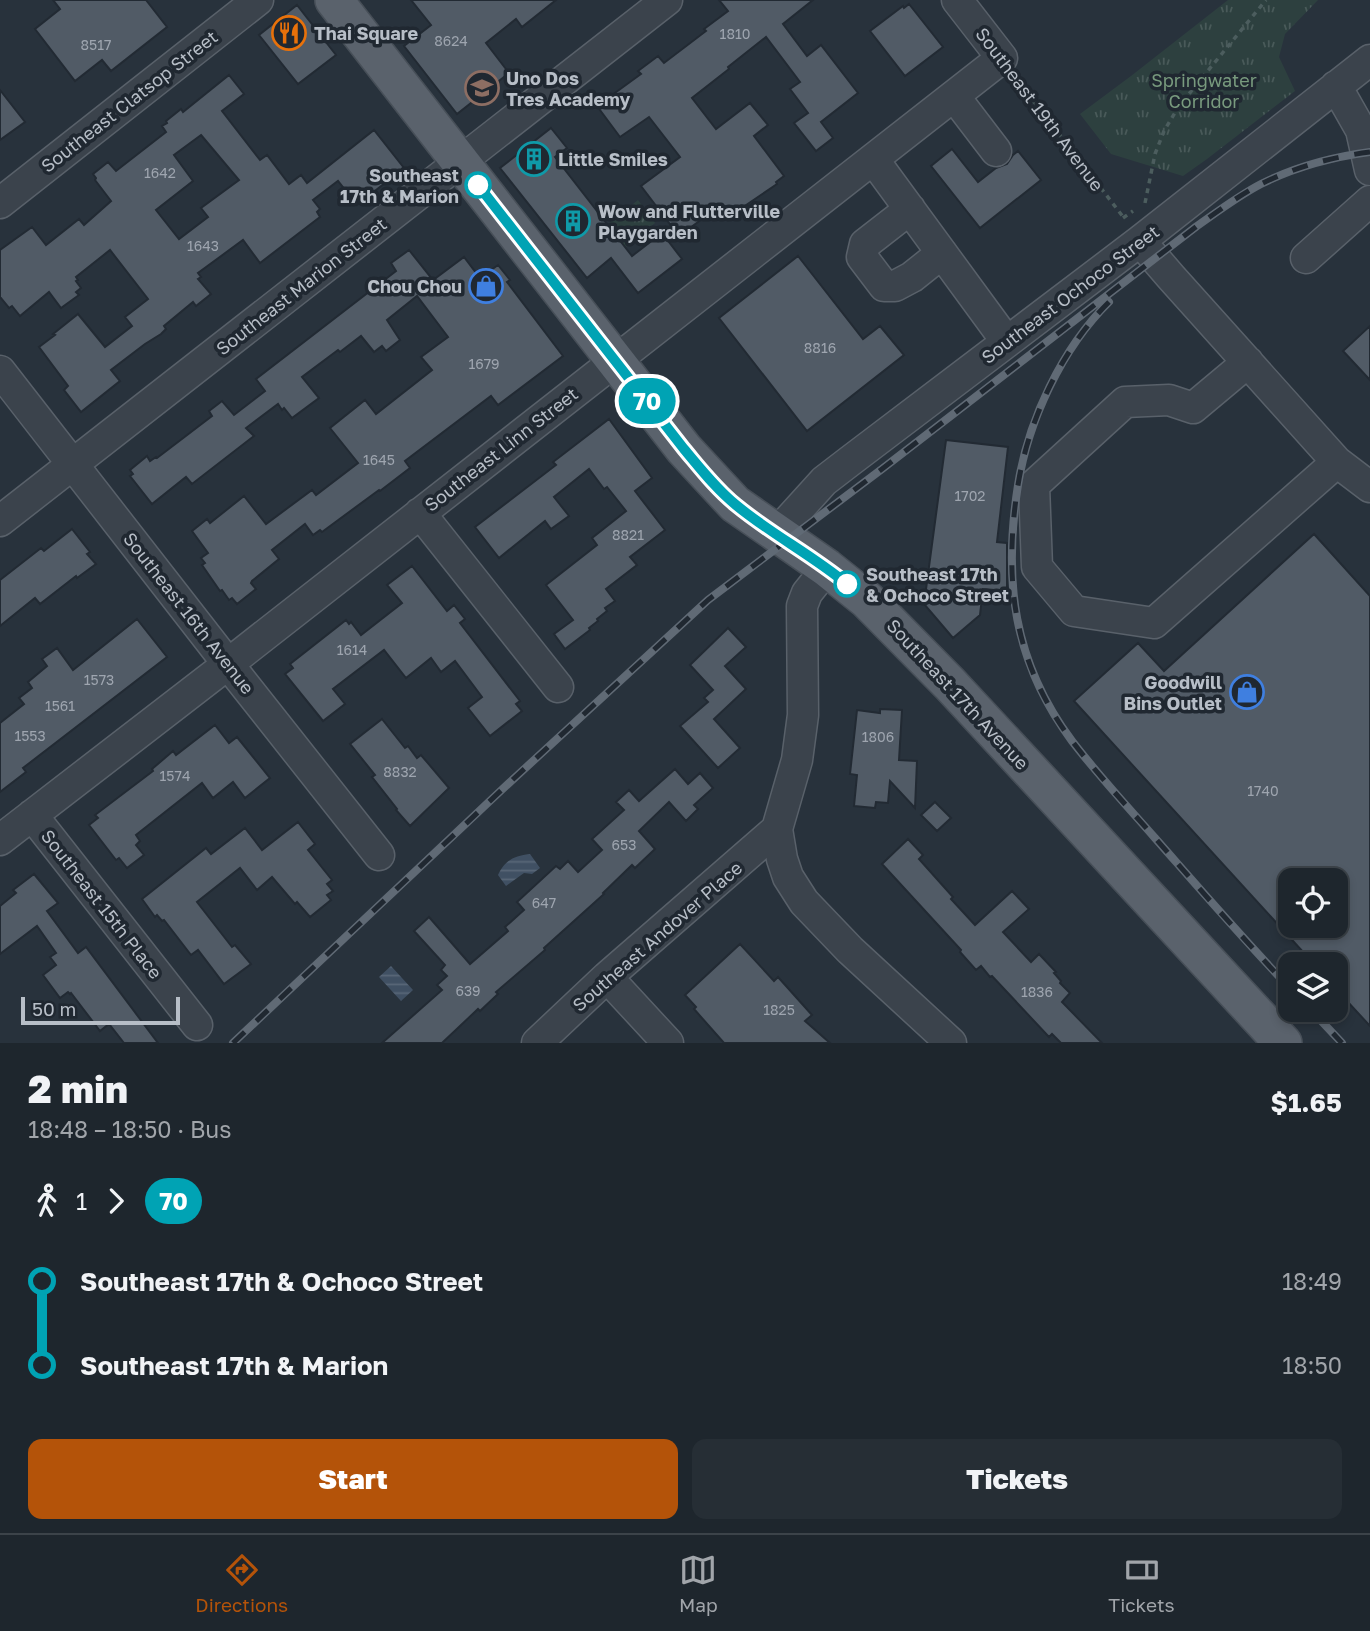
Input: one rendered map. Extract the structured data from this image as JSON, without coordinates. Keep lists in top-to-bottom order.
{
  "streets": {
    "main road": ["Southeast 17th Avenue"],
    "street": [
      "Southeast Clatsop Street",
      "Southeast 19th Avenue",
      "Southeast Marion Street",
      "Southeast Ochoco Street",
      "Southeast Linn Street",
      "Southeast 16th Avenue",
      "Southeast 15th Place",
      "Southeast Andover Place"
    ]
  },
  "crossings": [
    ["Southeast 19th Avenue", "Southeast Ochoco Street"],
    ["Southeast 19th Avenue", "Southeast Linn Street"],
    ["Southeast Marion Street", "Southeast 16th Avenue"],
    ["Southeast Marion Street", "Southeast 17th Avenue"],
    ["Southeast Ochoco Street", "Southeast 17th Avenue"],
    ["Southeast Linn Street", "Southeast 16th Avenue"],
    ["Southeast Linn Street", "Southeast 17th Avenue"],
    ["Southeast Linn Street", "Southeast 15th Place"]
  ],
  "parks": ["Springwater Corridor"],
  "places": {
    "restaurant": ["Thai Square"],
    "school or university": ["Uno Dos Tres Academy"],
    "building": ["Little Smiles", "Wow and Flutterville Playgarden"],
    "other": ["Southeast 17th & Marion", "Southeast 17th & Ochoco Street"],
    "shop": ["Chou Chou", "Goodwill Bins Outlet"]
  },
  "lines": ["bus line 70"],
  "house_numbers": [
    "1810",
    "8624",
    "8517",
    "1642",
    "1643",
    "8816",
    "1679",
    "1645",
    "1702",
    "8821",
    "1614",
    "1573",
    "1561",
    "1553",
    "1806",
    "8832",
    "1574",
    "1740",
    "653",
    "647",
    "639",
    "1836",
    "1825"
  ],
  "scale_bar": "50 m",
  "page": {
    "on_map": "70",
    "scale": "50 m",
    "heading": ["2 min", "18:48 – 18:50 · Bus", "$1.65"],
    "legs": ["1", "70"],
    "list": [
      {
        "name": "Southeast 17th & Ochoco Street",
        "value": "18:49"
      },
      {
        "name": "Southeast 17th & Marion",
        "value": "18:50"
      }
    ],
    "buttons": ["Start", "Tickets"],
    "tabs": ["Directions", "Map", "Tickets"]
  }
}
